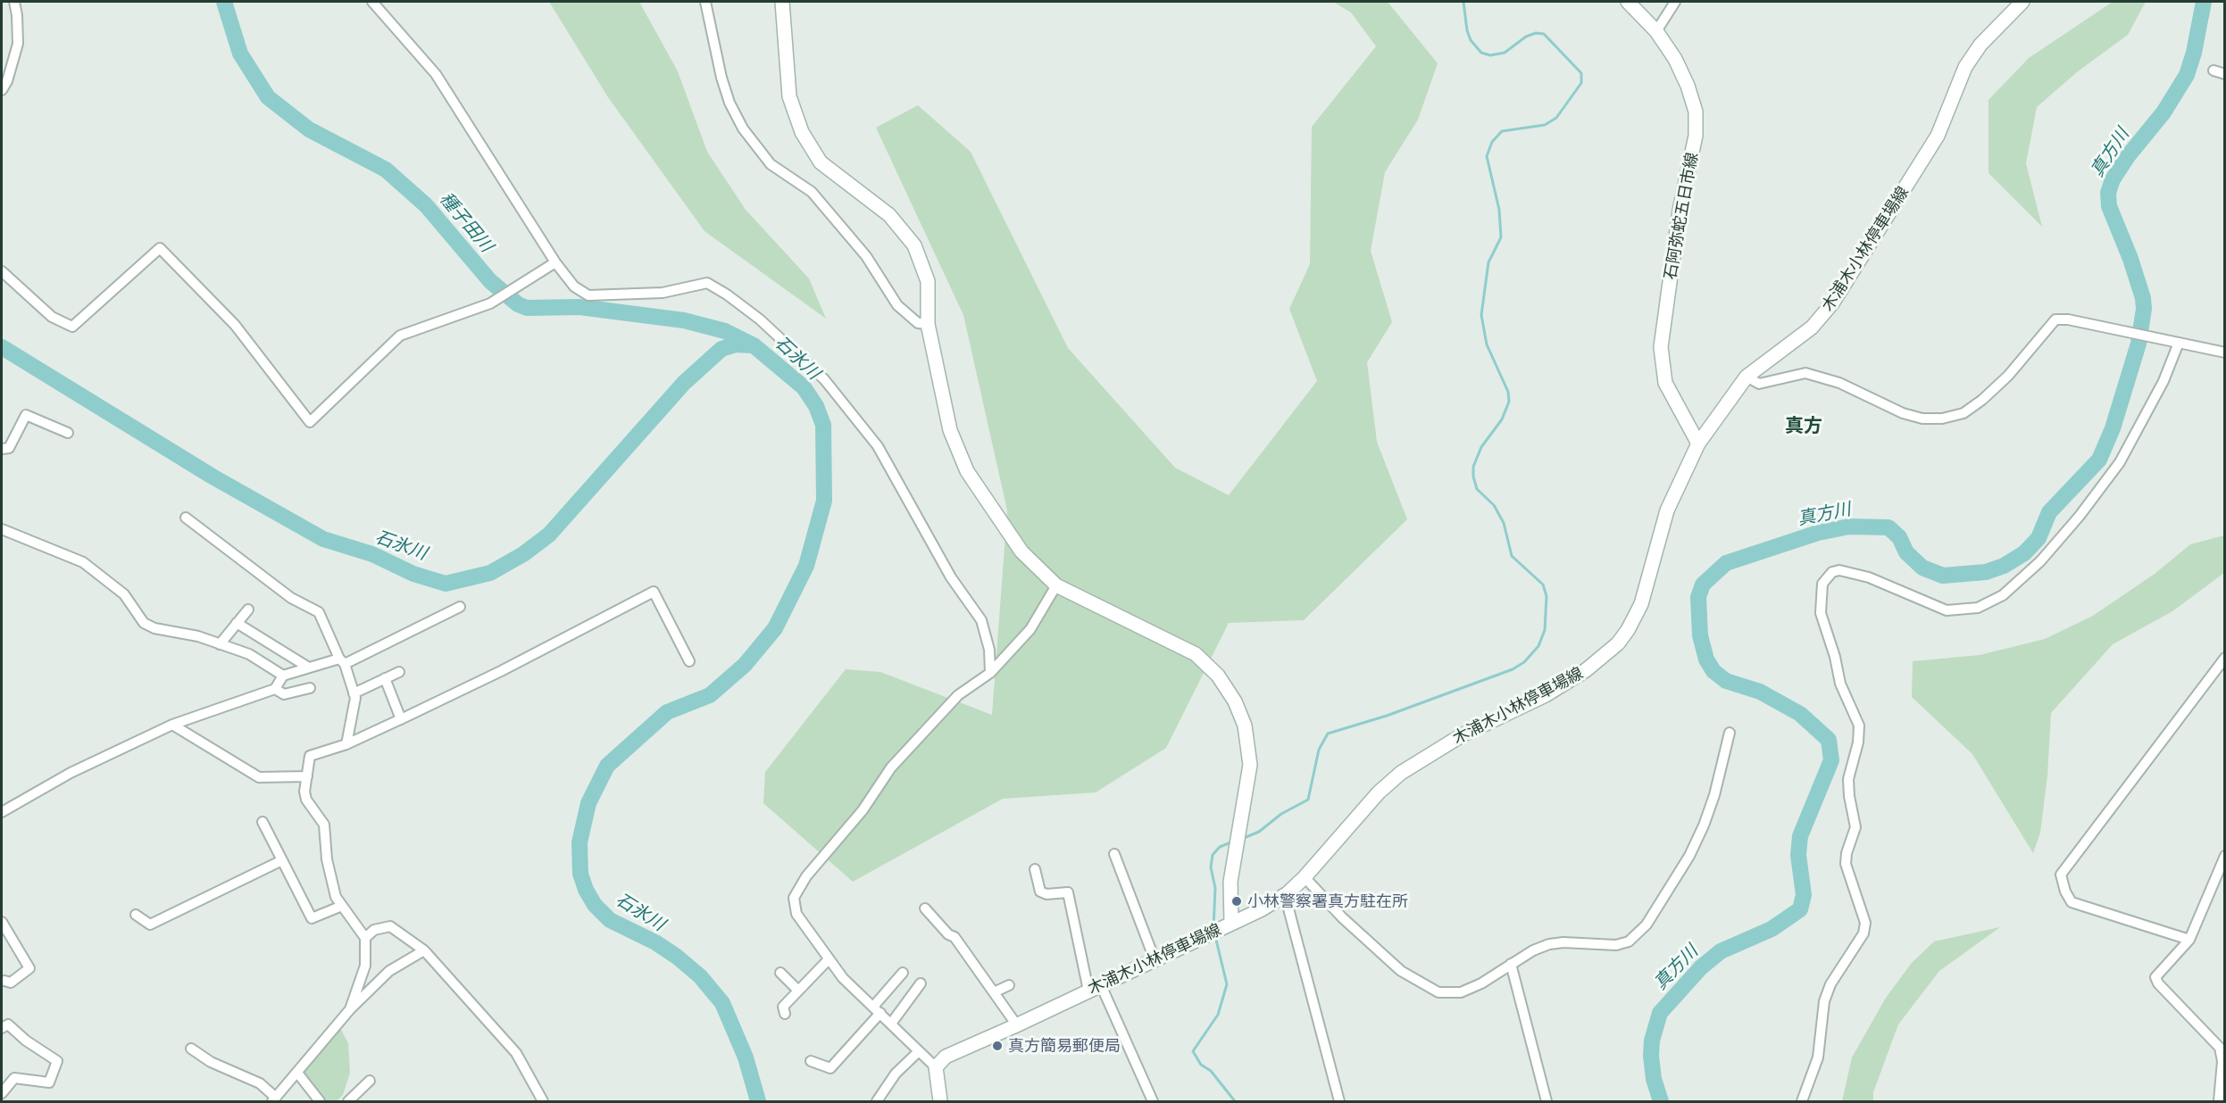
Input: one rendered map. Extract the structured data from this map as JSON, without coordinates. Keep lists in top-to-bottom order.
{
  "streets": {
    "main road": ["石阿弥蛇五日市線", "木浦木小林停車場線"]
  },
  "crossings": [
    ["石阿弥蛇五日市線", "木浦木小林停車場線"]
  ],
  "districts": ["真方"],
  "water": ["真方川", "種子田川", "石氷川"],
  "places": ["小林警察署真方駐在所", "真方簡易郵便局"]
}
